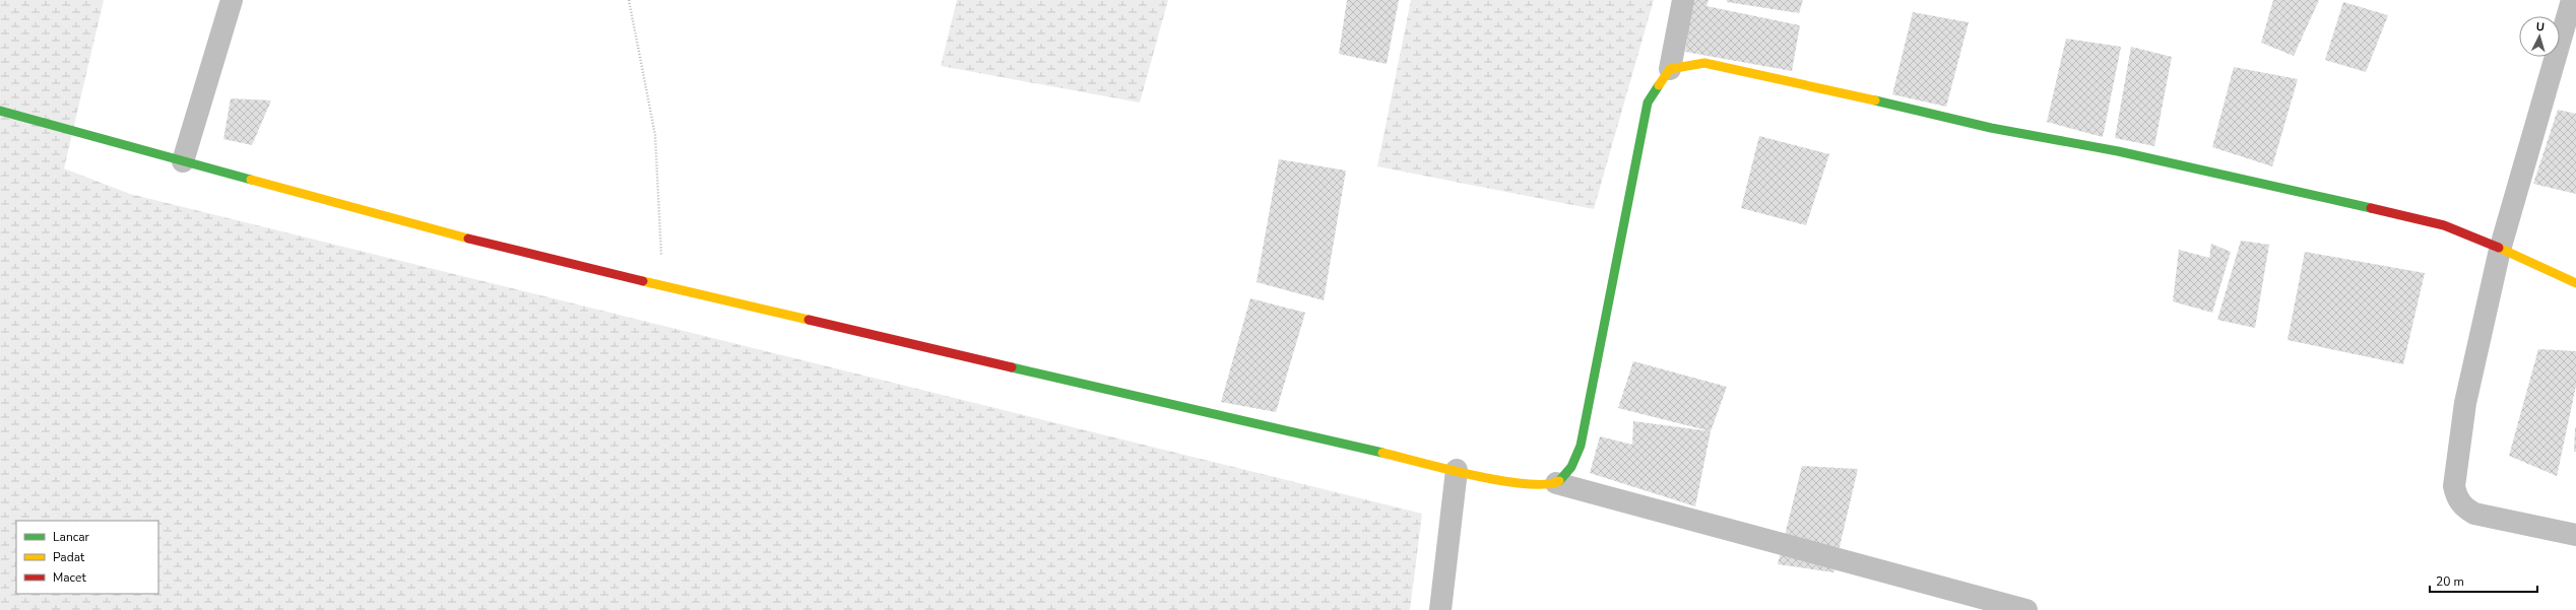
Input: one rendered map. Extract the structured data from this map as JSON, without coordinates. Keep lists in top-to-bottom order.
{
  "legend": ["Lancar", "Padat", "Macet"],
  "scale_bar": "20 m",
  "north": "top"
}
